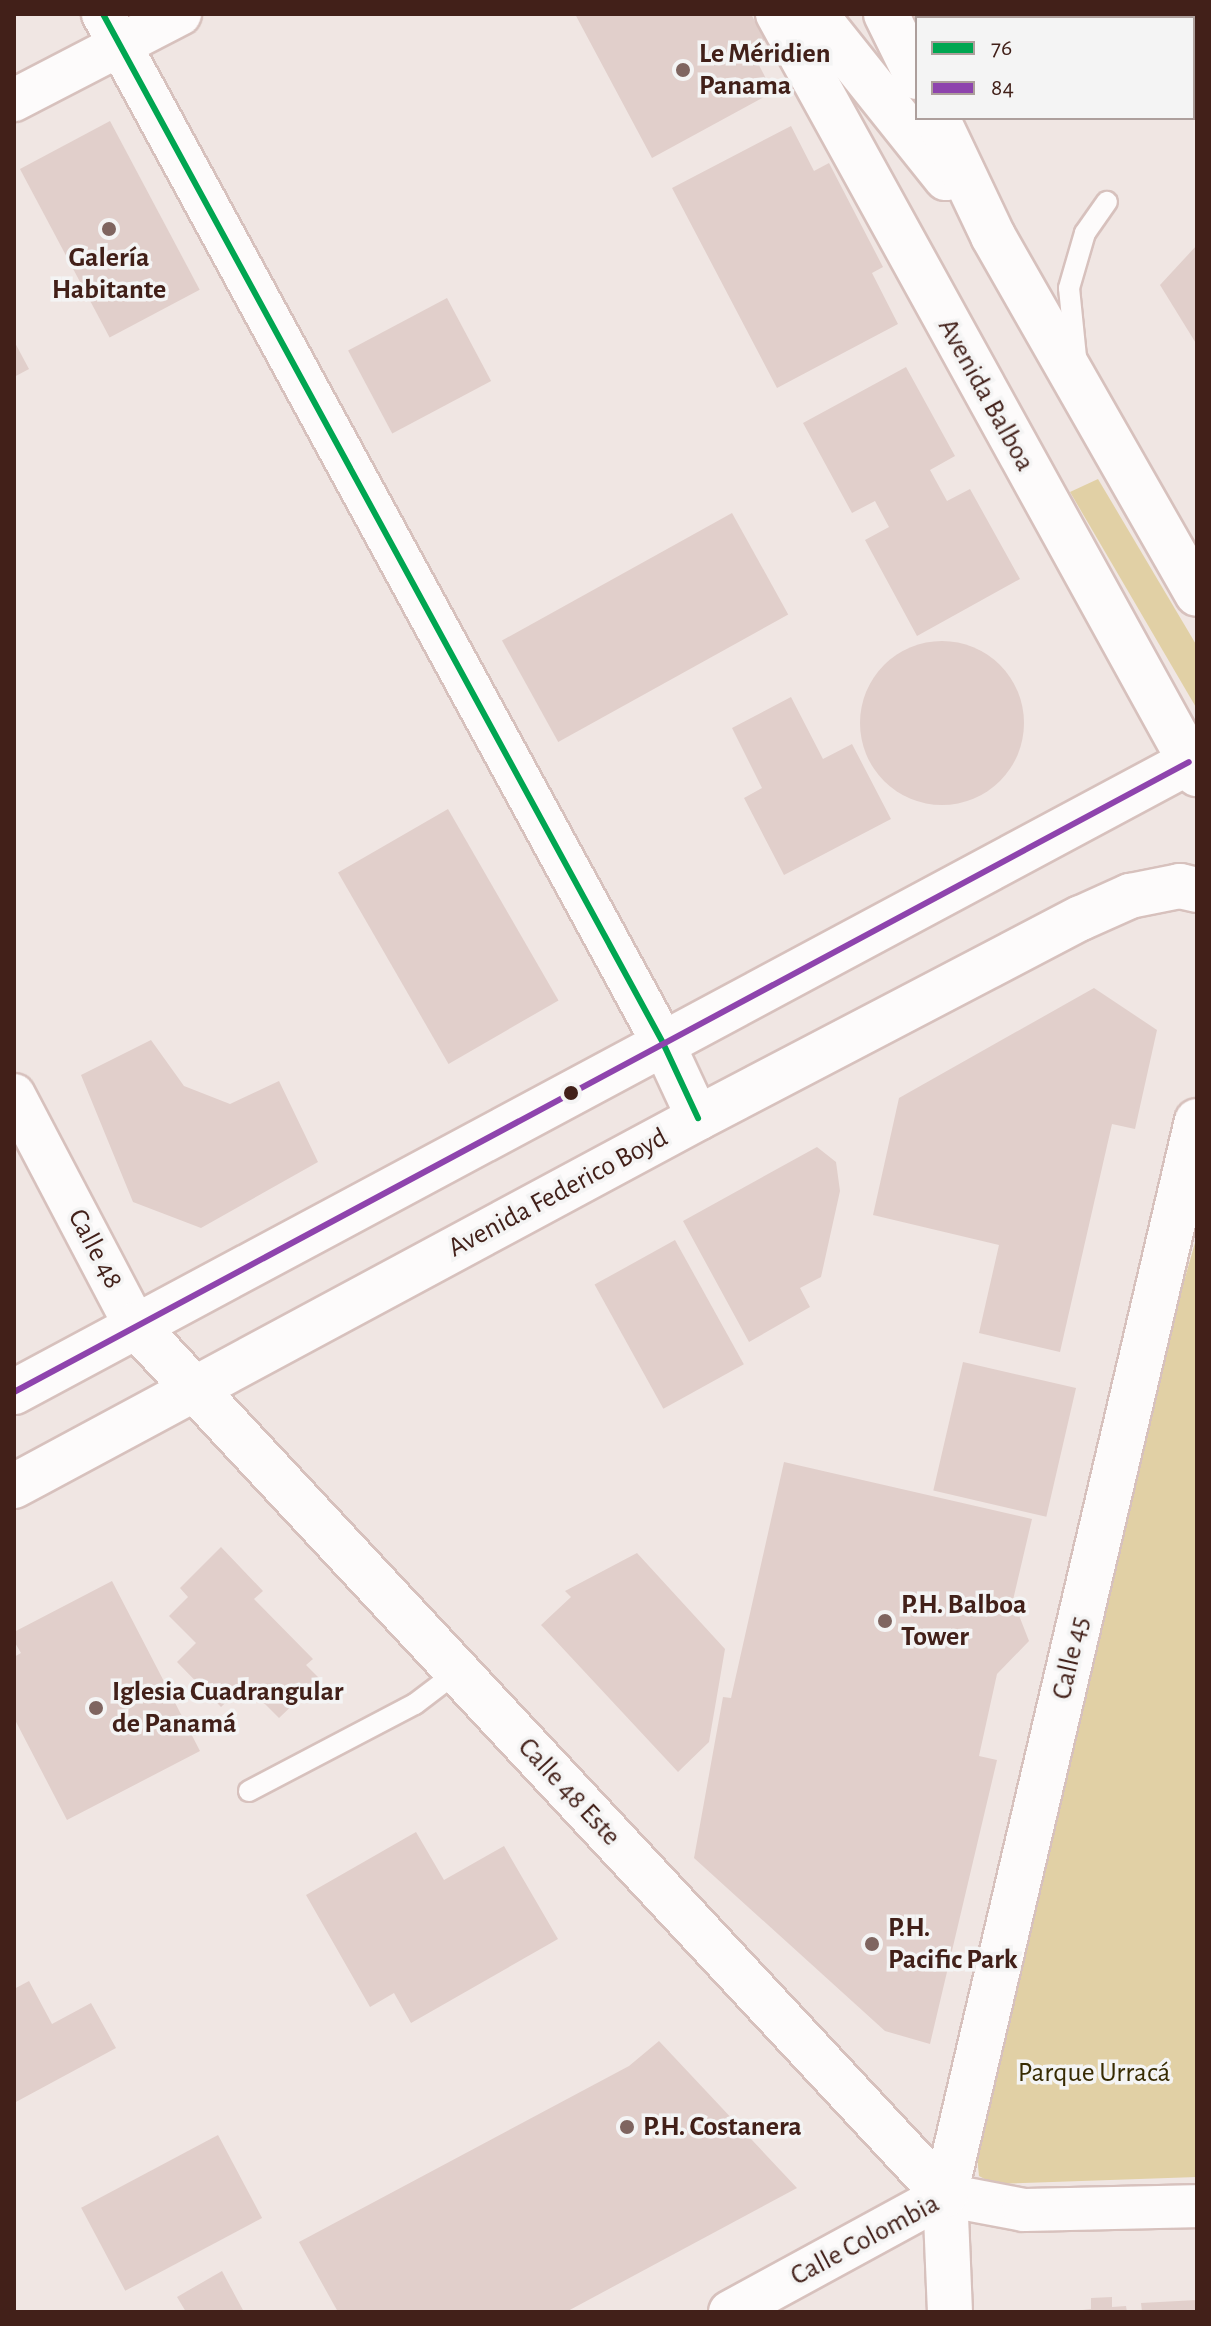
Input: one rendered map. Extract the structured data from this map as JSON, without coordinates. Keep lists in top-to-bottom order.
{
  "streets": {
    "main road": [
      "Avenida Balboa",
      "Avenida Federico Boyd",
      "Calle 48",
      "Calle 45",
      "Calle 48 Este"
    ],
    "street": ["Calle Colombia"]
  },
  "crossings": [
    ["Avenida Federico Boyd", "Calle 48"],
    ["Avenida Federico Boyd", "Calle 48 Este"],
    ["Calle 48", "Calle 48 Este"],
    ["Calle 45", "Calle 48 Este"],
    ["Calle 45", "Calle Colombia"],
    ["Calle 48 Este", "Calle Colombia"]
  ],
  "parks": ["Parque Urracá"],
  "places": [
    "Le Méridien Panama",
    "Galería Habitante",
    "P.H. Balboa Tower",
    "Iglesia Cuadrangular de Panamá",
    "P.H. Pacific Park",
    "P.H. Costanera"
  ],
  "lines": ["transit line 76", "transit line 84"],
  "legend": ["76", "84"]
}
